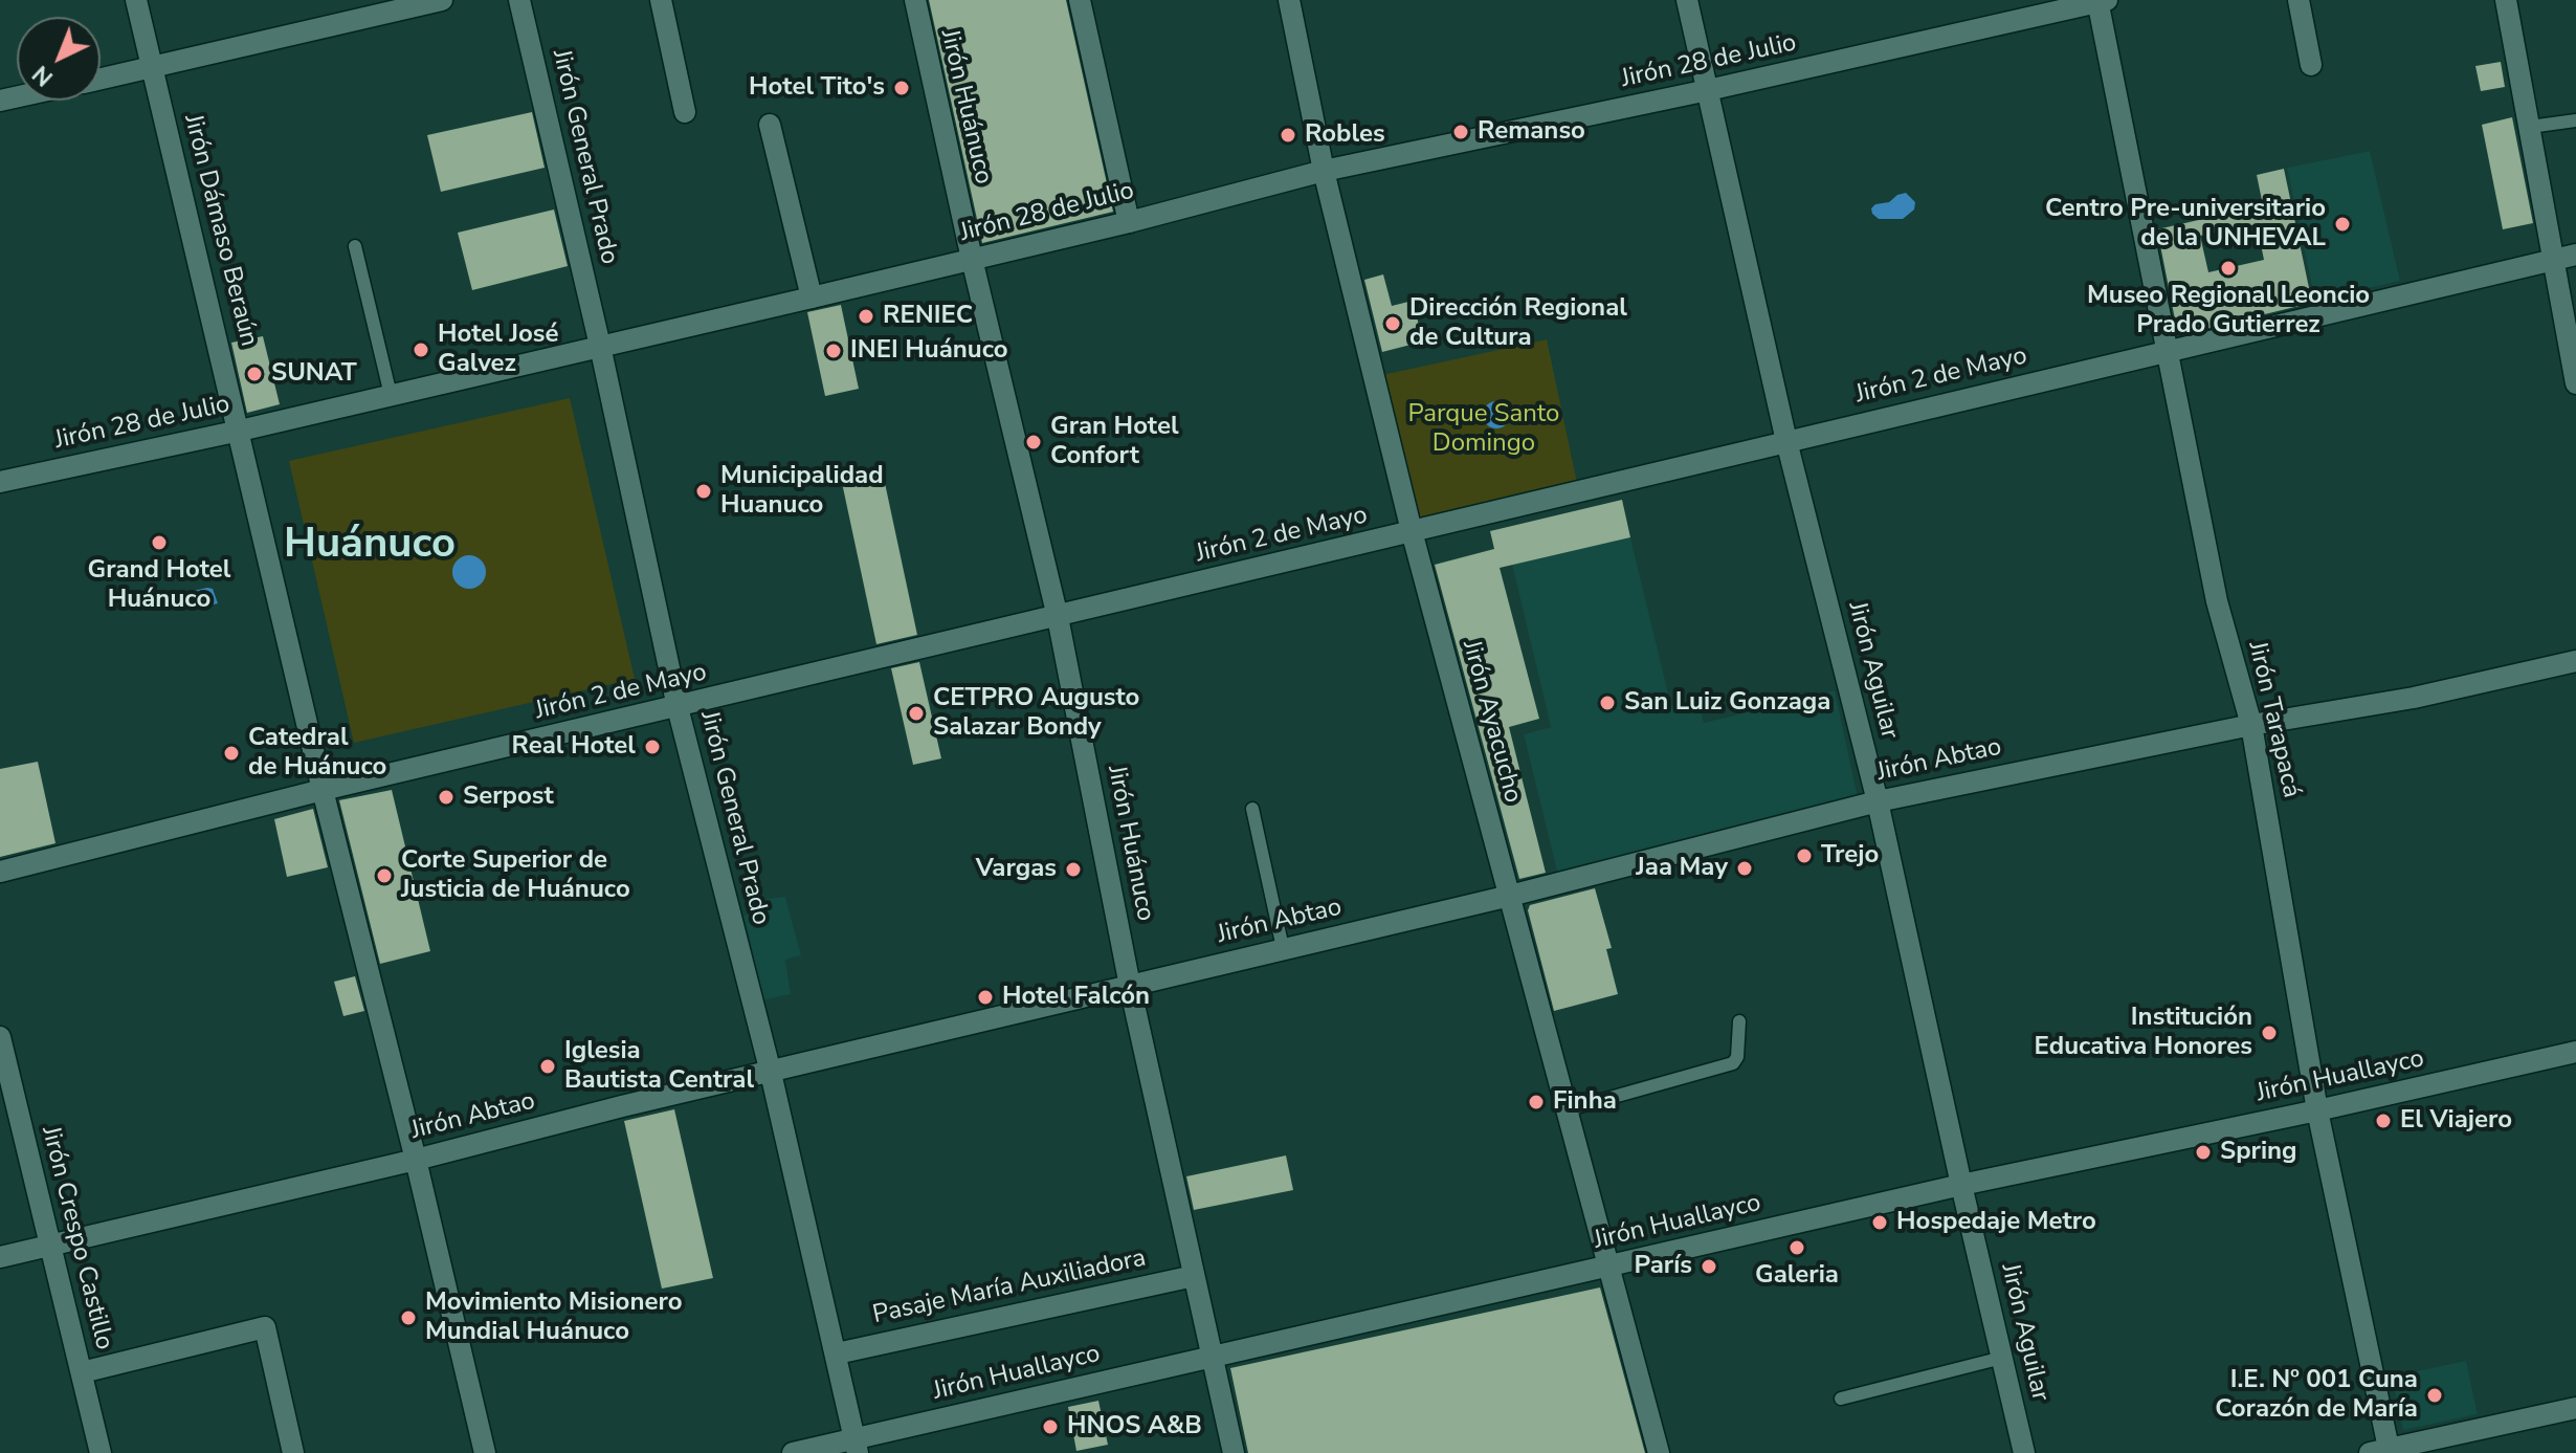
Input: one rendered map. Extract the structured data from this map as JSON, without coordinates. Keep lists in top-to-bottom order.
{
  "streets": {
    "street": [
      "Jirón 28 de Julio",
      "Jirón Huánuco",
      "Jirón General Prado",
      "Jirón Dámaso Beraún",
      "Jirón 2 de Mayo",
      "Jirón Aguilar",
      "Jirón Tarapacá",
      "Jirón Ayacucho",
      "Jirón Abtao",
      "Jirón Huallayco",
      "Jirón Crespo Castillo",
      "Pasaje María Auxiliadora"
    ]
  },
  "crossings": [
    ["Jirón 28 de Julio", "Jirón Huánuco"],
    ["Jirón 28 de Julio", "Jirón General Prado"],
    ["Jirón 28 de Julio", "Jirón Dámaso Beraún"],
    ["Jirón 28 de Julio", "Jirón Aguilar"],
    ["Jirón 28 de Julio", "Jirón Tarapacá"],
    ["Jirón 28 de Julio", "Jirón Ayacucho"],
    ["Jirón Huánuco", "Jirón 2 de Mayo"],
    ["Jirón Huánuco", "Jirón Abtao"],
    ["Jirón Huánuco", "Jirón Huallayco"],
    ["Jirón Huánuco", "Pasaje María Auxiliadora"],
    ["Jirón General Prado", "Jirón 2 de Mayo"],
    ["Jirón General Prado", "Jirón Abtao"],
    ["Jirón General Prado", "Jirón Huallayco"],
    ["Jirón General Prado", "Pasaje María Auxiliadora"],
    ["Jirón Dámaso Beraún", "Jirón 2 de Mayo"],
    ["Jirón Dámaso Beraún", "Jirón Abtao"],
    ["Jirón 2 de Mayo", "Jirón Aguilar"],
    ["Jirón 2 de Mayo", "Jirón Tarapacá"],
    ["Jirón 2 de Mayo", "Jirón Ayacucho"],
    ["Jirón Aguilar", "Jirón Abtao"],
    ["Jirón Aguilar", "Jirón Huallayco"],
    ["Jirón Tarapacá", "Jirón Abtao"],
    ["Jirón Tarapacá", "Jirón Huallayco"],
    ["Jirón Ayacucho", "Jirón Abtao"],
    ["Jirón Ayacucho", "Jirón Huallayco"],
    ["Jirón Abtao", "Jirón Crespo Castillo"]
  ],
  "districts": ["Huánuco"],
  "parks": ["Parque Santo Domingo"],
  "places": [
    "Hotel Tito's",
    "Remanso",
    "Robles",
    "Centro Pre-universitario de la UNHEVAL",
    "Museo Regional Leoncio Prado Gutierrez",
    "RENIEC",
    "Dirección Regional de Cultura",
    "Hotel José Galvez",
    "INEI Huánuco",
    "SUNAT",
    "Gran Hotel Confort",
    "Municipalidad Huanuco",
    "Grand Hotel Huánuco",
    "San Luiz Gonzaga",
    "CETPRO Augusto Salazar Bondy",
    "Real Hotel",
    "Catedral de Huánuco",
    "Serpost",
    "Trejo",
    "Jaa May",
    "Vargas",
    "Corte Superior de Justicia de Huánuco",
    "Hotel Falcón",
    "Institución Educativa Honores",
    "Iglesia Bautista Central",
    "Finha",
    "El Viajero",
    "Spring",
    "Hospedaje Metro",
    "Galeria",
    "París",
    "Movimiento Misionero Mundial Huánuco",
    "I.E. Nº 001 Cuna Corazón de María",
    "HNOS A&B"
  ],
  "north": "bottom left"
}
